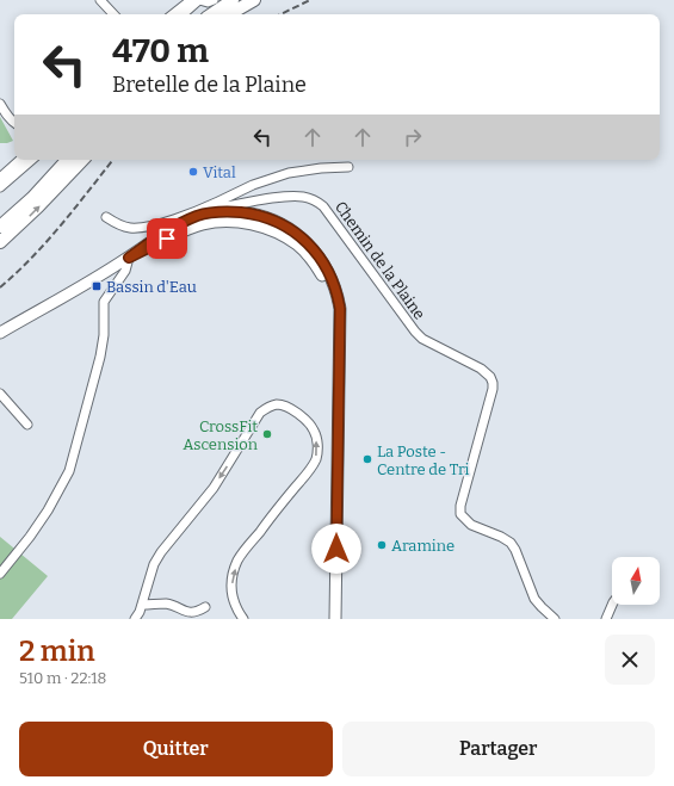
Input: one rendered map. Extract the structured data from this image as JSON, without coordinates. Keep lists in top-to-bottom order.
{
  "streets": {
    "street": ["Chemin de la Plaine"]
  },
  "places": {
    "other": [
      "Vital",
      "CrossFit Ascension",
      "La Poste - Centre de Tri",
      "Aramine"
    ],
    "transit": ["Bassin d'Eau"]
  },
  "north": "top",
  "page": {
    "turn": ["470 m", "Bretelle de la Plaine"],
    "heading": ["2 min", "510 m · 22:18"],
    "buttons": ["Quitter", "Partager"]
  }
}
